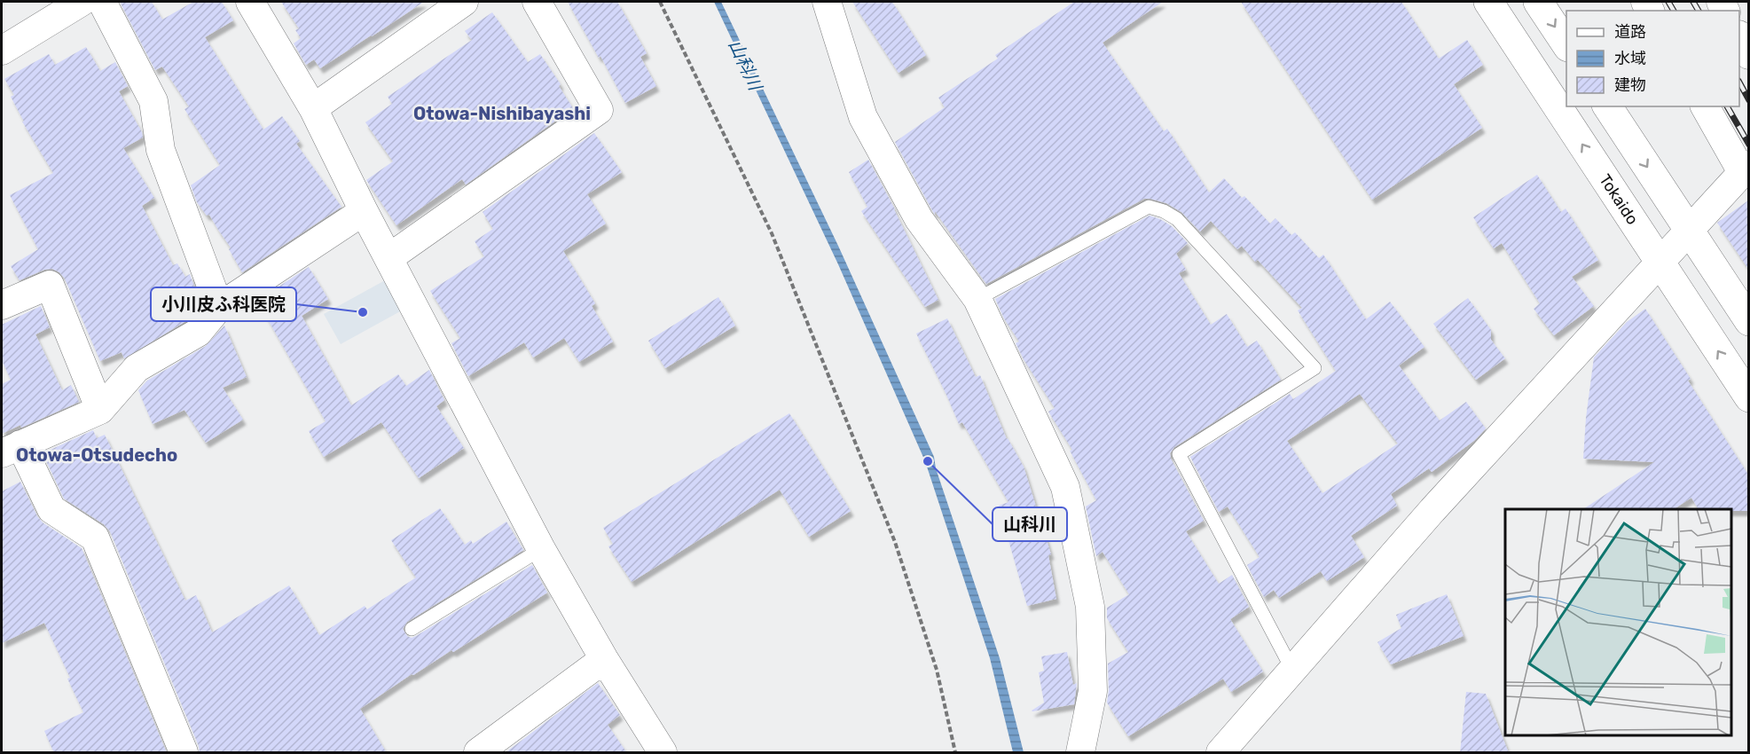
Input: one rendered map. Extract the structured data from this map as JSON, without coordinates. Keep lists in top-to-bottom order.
{
  "streets": {
    "highway": ["Tokaido"]
  },
  "districts": ["Otowa-Nishibayashi", "Otowa-Otsudecho"],
  "water": ["山科川"],
  "places": ["小川皮ふ科医院", "山科川"],
  "legend": ["道路", "水域", "建物"]
}
